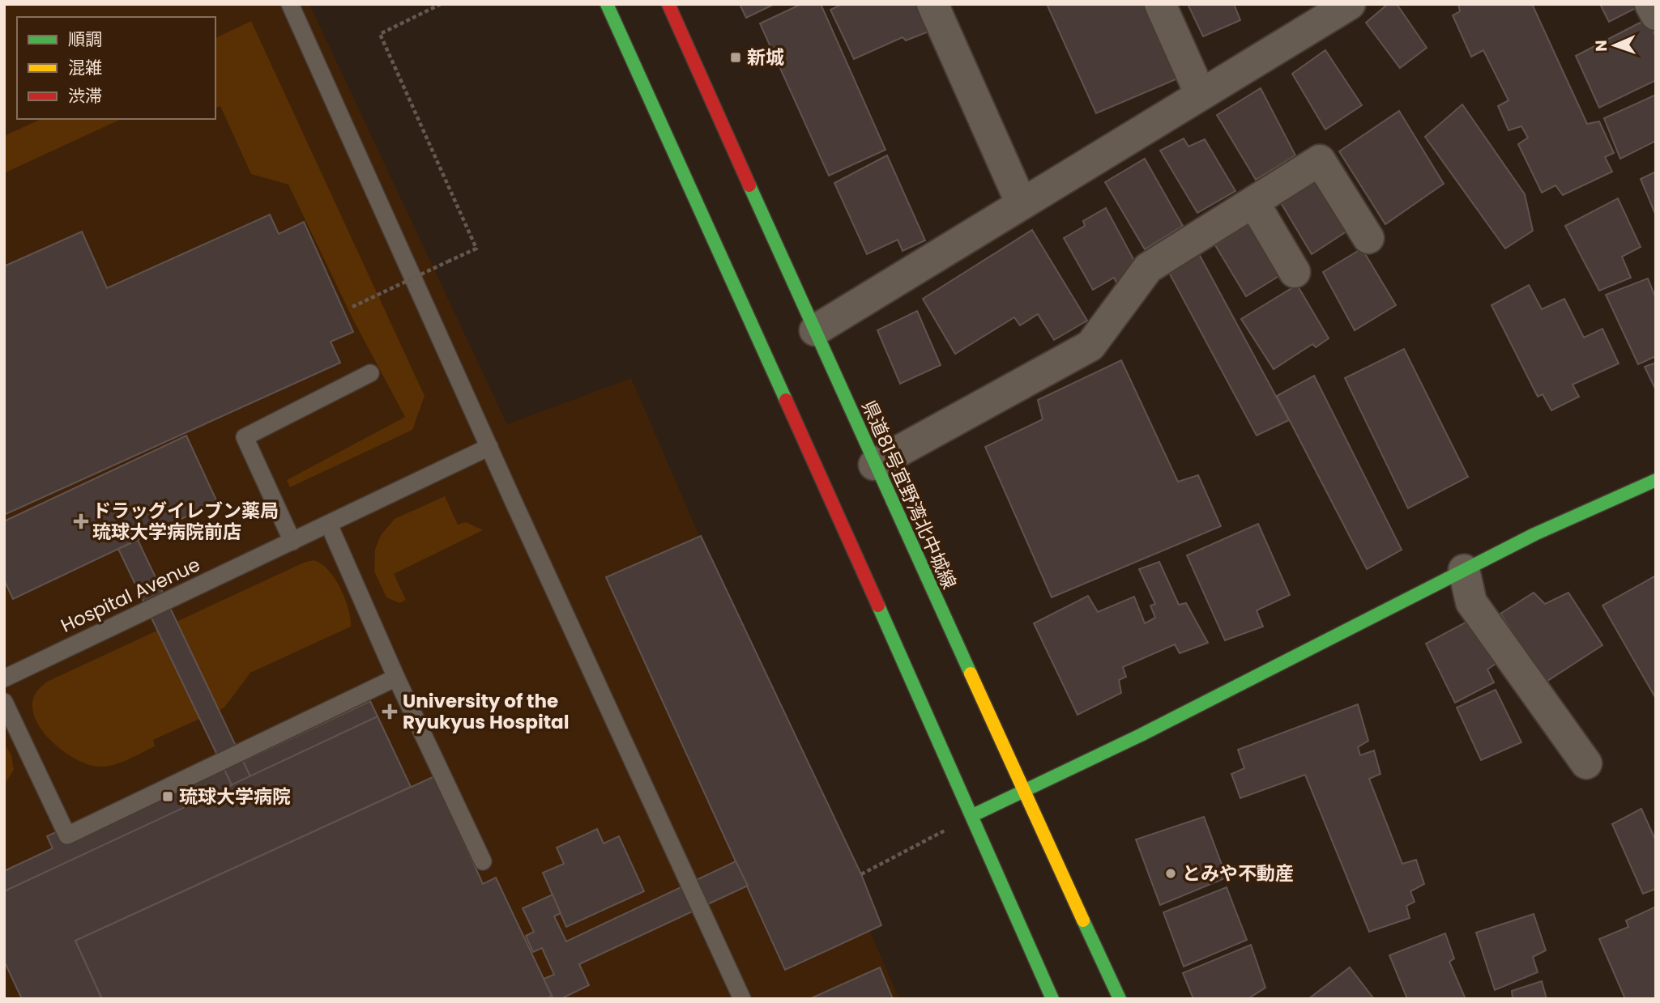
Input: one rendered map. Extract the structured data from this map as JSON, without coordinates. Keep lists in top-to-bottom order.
{
  "streets": {
    "main road": ["県道81号宜野湾北中城線"],
    "lane": ["Hospital Avenue"]
  },
  "places": {
    "transit": ["新城", "琉球大学病院"],
    "health": ["ドラッグイレブン薬局 琉球大学病院前店", "University of the Ryukyus Hospital"],
    "other": ["とみや不動産"]
  },
  "legend": ["順調", "混雑", "渋滞"],
  "north": "left"
}
